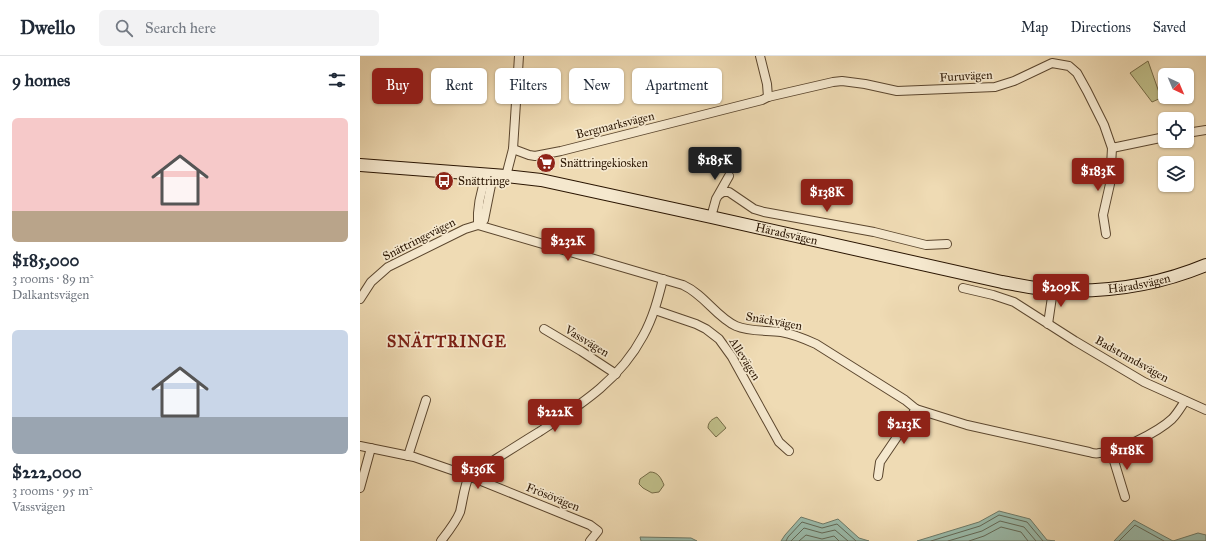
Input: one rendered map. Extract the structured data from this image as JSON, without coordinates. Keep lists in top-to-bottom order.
{
  "streets": {
    "street": [
      "Furuvägen",
      "Bergmarksvägen",
      "Häradsvägen",
      "Snättringevägen",
      "Snäckvägen",
      "Vassvägen",
      "Allevägen",
      "Badstrandsvägen",
      "Frösövägen"
    ]
  },
  "crossings": [
    ["Furuvägen", "Bergmarksvägen"],
    ["Snättringevägen", "Snäckvägen"],
    ["Snäckvägen", "Vassvägen"],
    ["Snäckvägen", "Badstrandsvägen"],
    ["Vassvägen", "Allevägen"],
    ["Vassvägen", "Frösövägen"]
  ],
  "districts": ["SNÄTTRINGE"],
  "places": {
    "supermarket": ["Snättringekiosken"],
    "bus stop": ["Snättringe"]
  },
  "north": "bottom right",
  "page": {
    "header": "Dwello",
    "search": "Search here",
    "nav": ["Map", "Directions", "Saved"],
    "heading": "9 homes",
    "chip": [
      "Buy",
      "Rent",
      "Filters",
      "New",
      "Apartment"
    ],
    "list": [
      {
        "name": "$185,000",
        "note": "3 rooms · 89 m² · Dalkantsvägen"
      },
      {
        "name": "$222,000",
        "note": "3 rooms · 95 m² · Vassvägen"
      }
    ],
    "price": [
      "$185K",
      "$183K",
      "$138K",
      "$232K",
      "$209K",
      "$222K",
      "$213K",
      "$118K",
      "$136K"
    ]
  }
}
